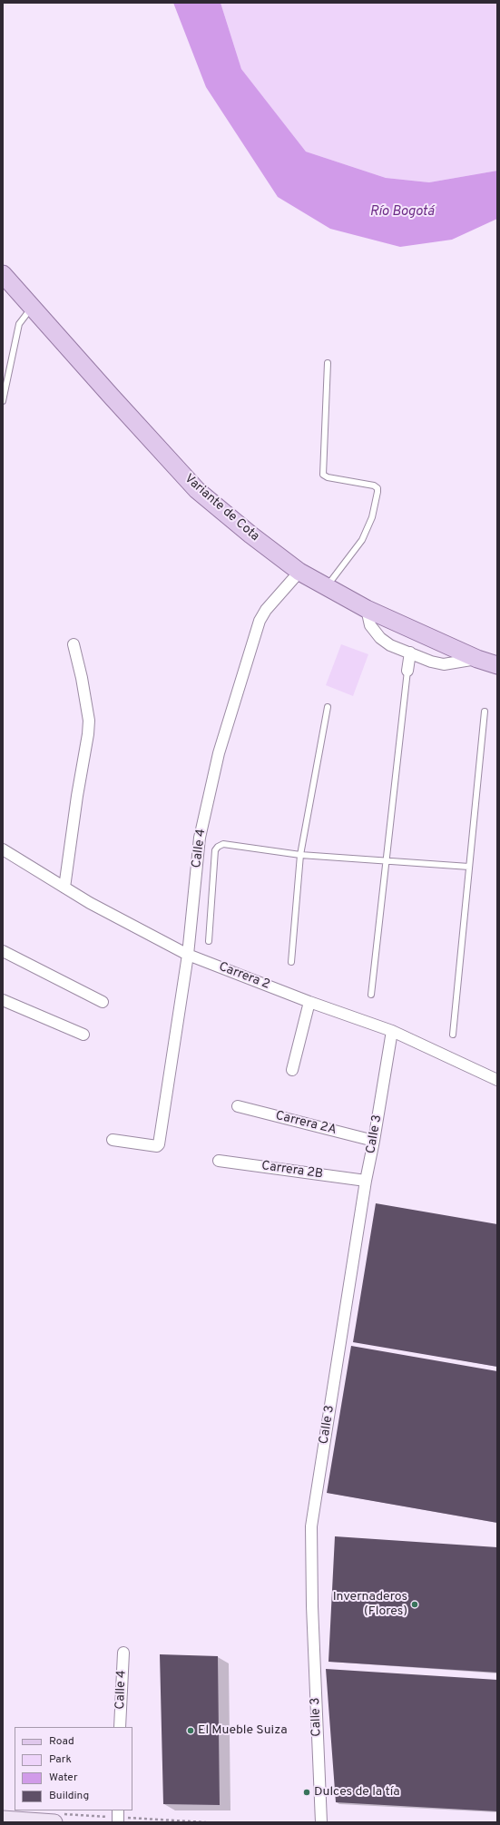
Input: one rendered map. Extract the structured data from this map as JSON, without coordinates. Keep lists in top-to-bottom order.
{
  "streets": {
    "main road": ["Variante de Cota"],
    "street": [
      "Calle 4",
      "Carrera 2",
      "Carrera 2A",
      "Calle 3",
      "Carrera 2B"
    ]
  },
  "crossings": [
    ["Variante de Cota", "Calle 4"],
    ["Calle 4", "Carrera 2"],
    ["Carrera 2", "Calle 3"],
    ["Carrera 2A", "Calle 3"],
    ["Calle 3", "Carrera 2B"]
  ],
  "water": ["Río Bogotá"],
  "places": ["Invernaderos (Flores)", "El Mueble Suiza", "Dulces de la tía"],
  "legend": [
    "Road",
    "Park",
    "Water",
    "Building"
  ]
}
